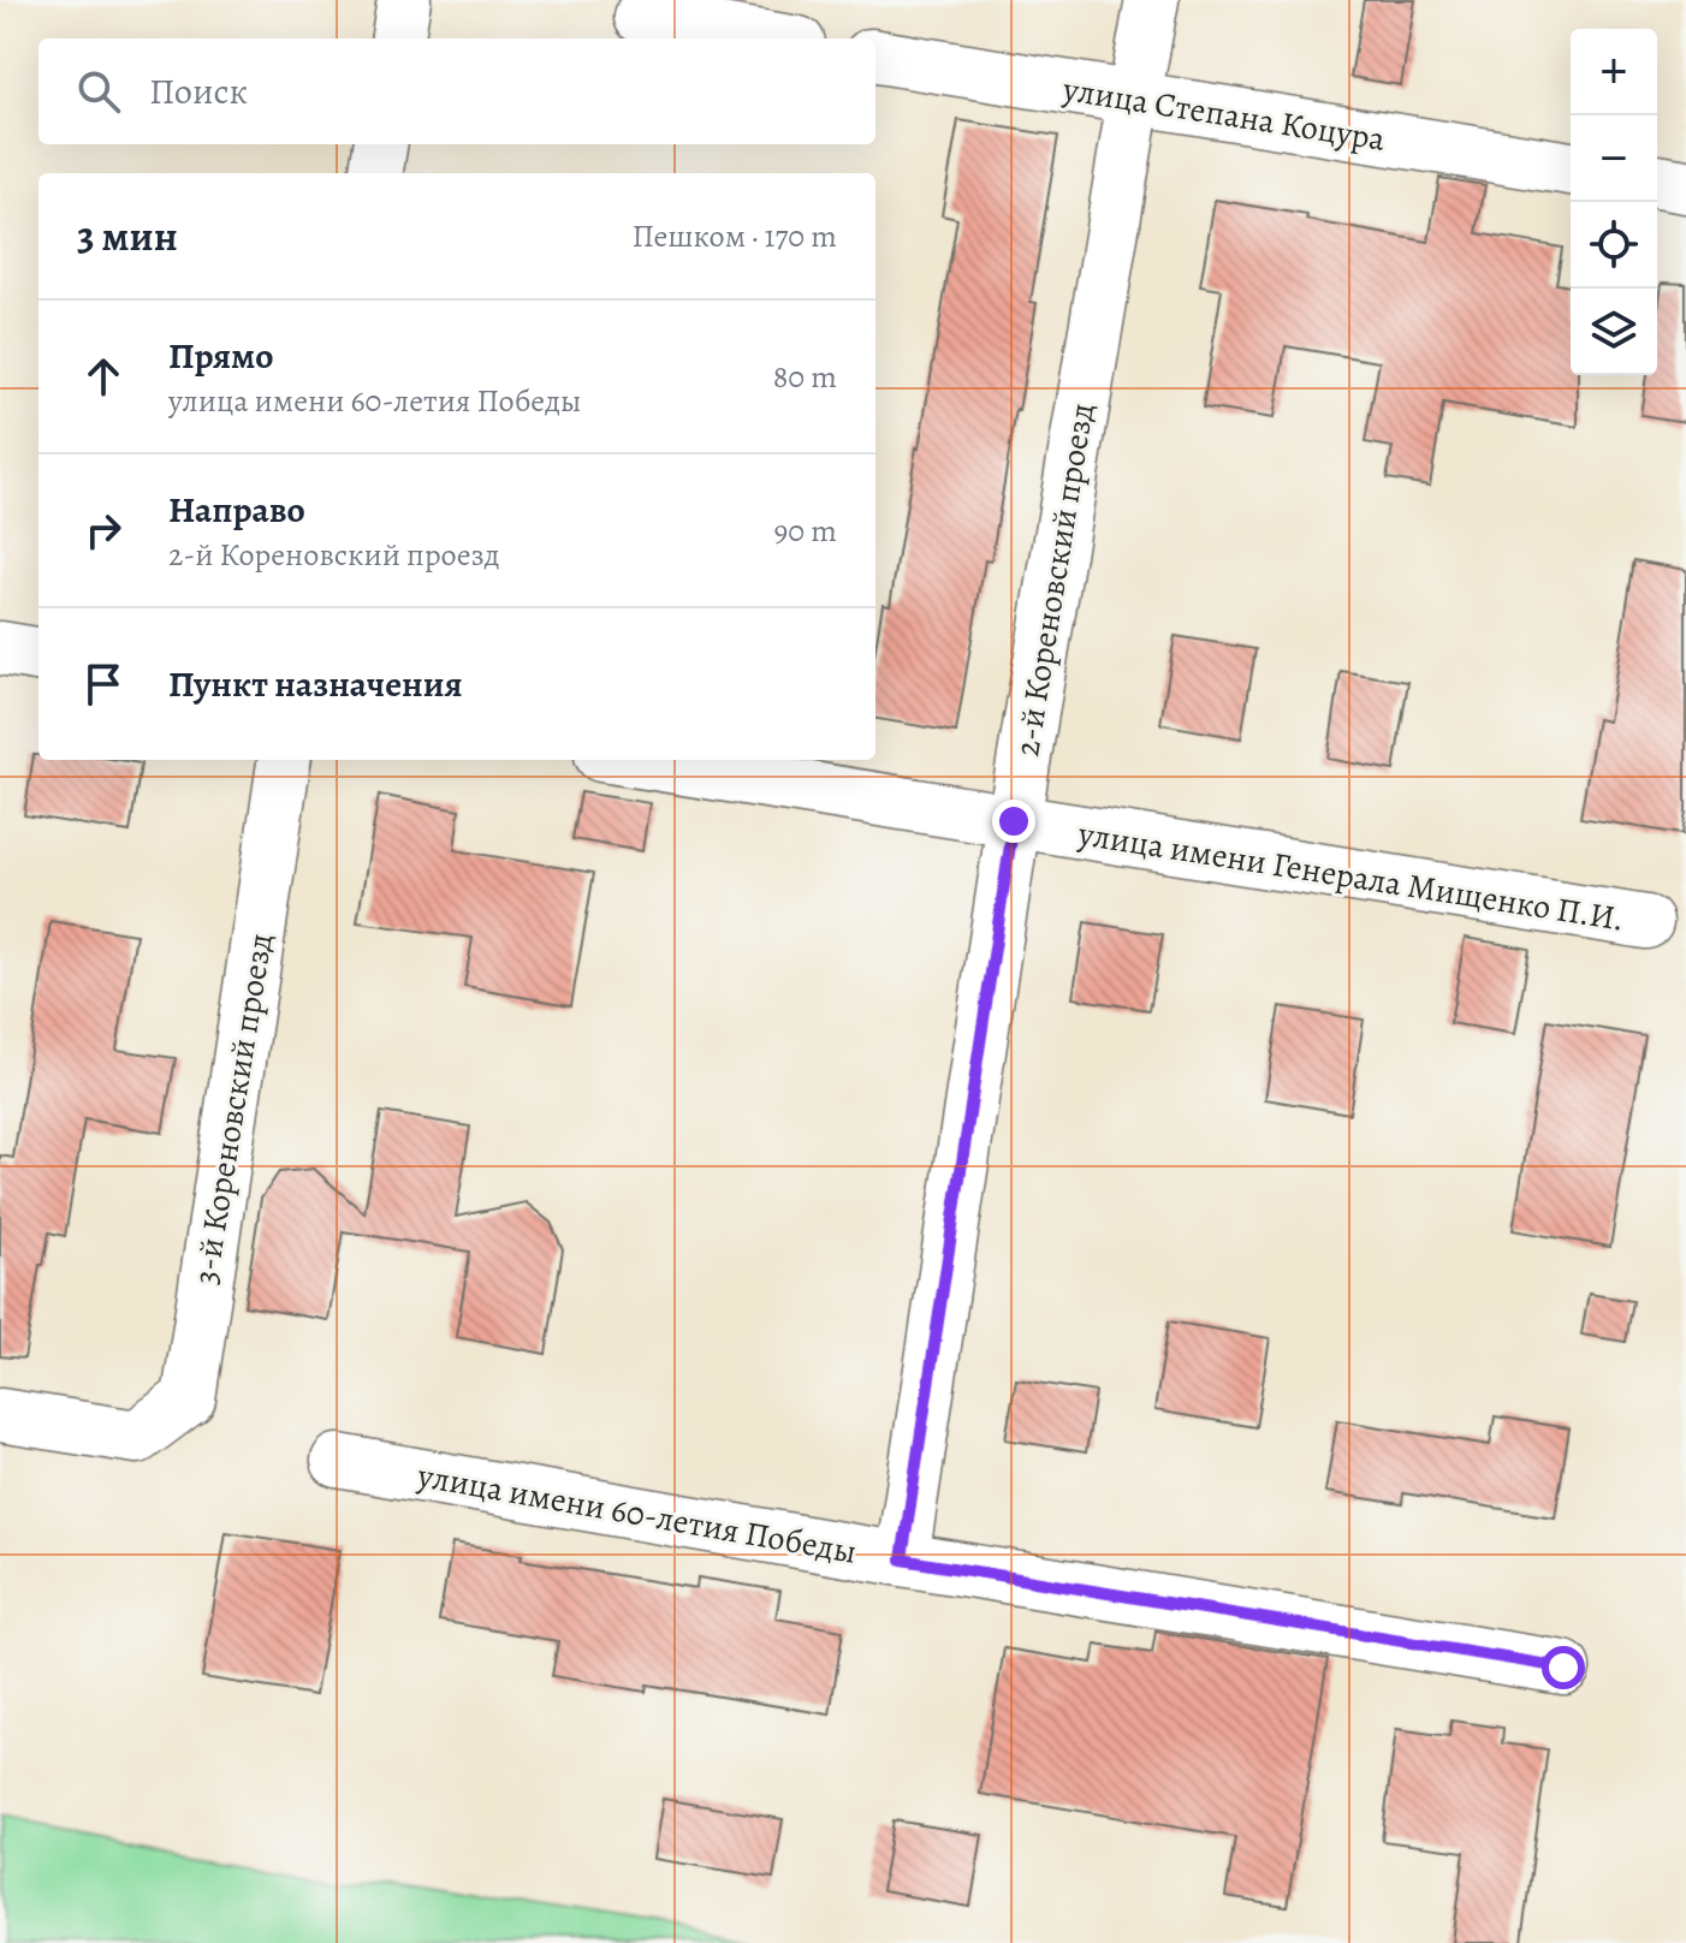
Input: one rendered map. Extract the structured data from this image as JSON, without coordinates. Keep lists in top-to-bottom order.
{
  "streets": {
    "street": [
      "улица Степана Коцура",
      "2-й Кореновский проезд",
      "улица имени Генерала Мищенко П.И.",
      "3-й Кореновский проезд",
      "улица имени 60-летия Победы"
    ]
  },
  "crossings": [
    ["улица Степана Коцура", "2-й Кореновский проезд"],
    ["2-й Кореновский проезд", "улица имени Генерала Мищенко П.И."],
    ["2-й Кореновский проезд", "улица имени 60-летия Победы"]
  ],
  "page": {
    "map_buttons": ["+", "−"],
    "search": "Поиск",
    "heading": ["3 мин", "Пешком · 170 m"],
    "list": [
      ["Прямо", "улица имени 60-летия Победы", "80 m"],
      ["Направо", "2-й Кореновский проезд", "90 m"],
      "Пункт назначения"
    ]
  }
}
